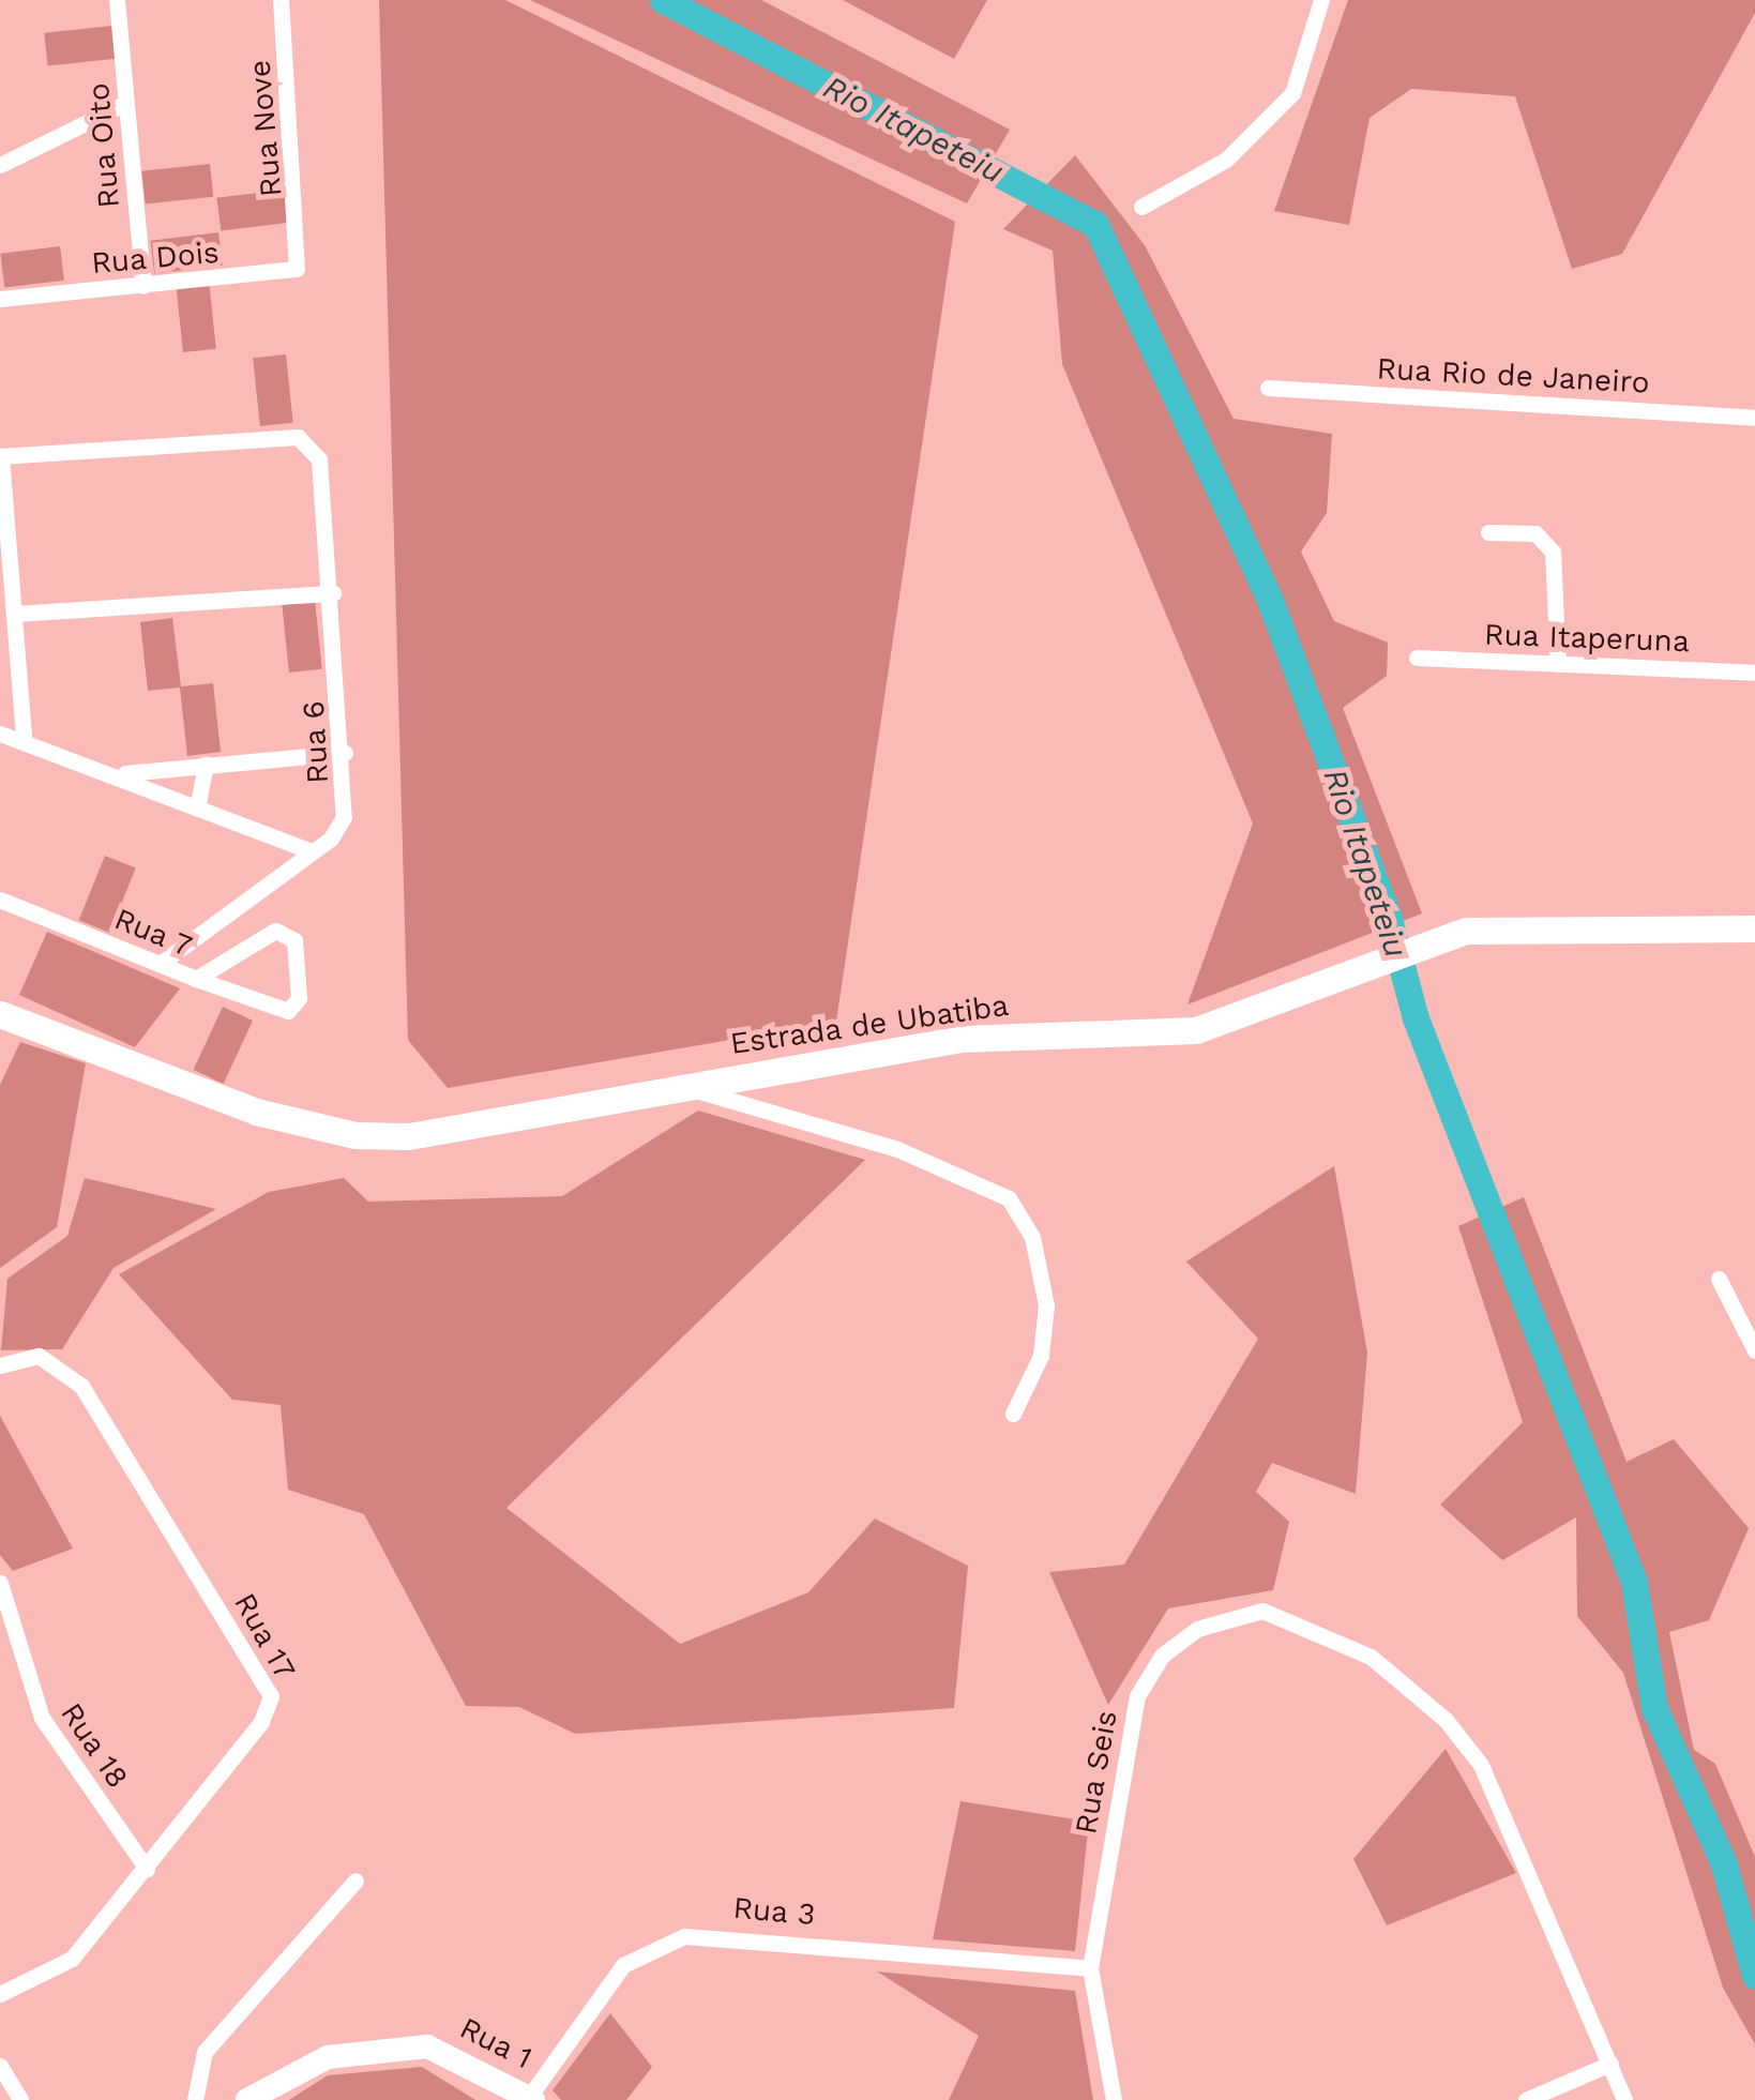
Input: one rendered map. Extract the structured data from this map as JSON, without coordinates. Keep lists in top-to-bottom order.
{
  "streets": {
    "main road": ["Estrada de Ubatiba"],
    "street": [
      "Rua Nove",
      "Rua Oito",
      "Rua Dois",
      "Rua Rio de Janeiro",
      "Rua Itaperuna",
      "Rua 6",
      "Rua 7",
      "Rua 17",
      "Rua 18",
      "Rua Seis",
      "Rua 3",
      "Rua 1"
    ]
  },
  "crossings": [
    ["Rua Nove", "Rua Dois"],
    ["Rua Oito", "Rua Dois"],
    ["Rua 6", "Rua 7"],
    ["Rua 17", "Rua 18"],
    ["Rua Seis", "Rua 3"],
    ["Rua 3", "Rua 1"]
  ],
  "water": ["Rio Itapeteiu"]
}
